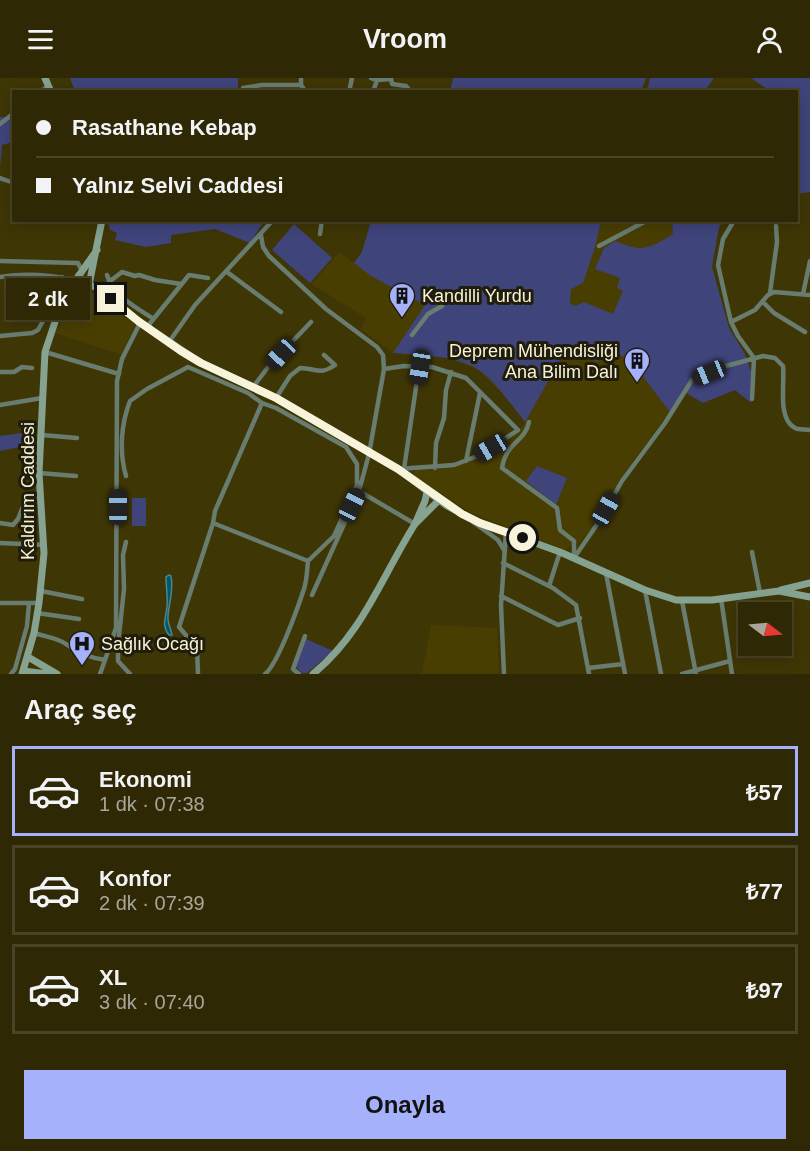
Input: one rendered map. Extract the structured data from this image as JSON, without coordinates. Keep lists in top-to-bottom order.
{
  "streets": {
    "street": ["Kaldırım Caddesi"]
  },
  "places": {
    "building": ["Kandilli Yurdu", "Deprem Mühendisliği Ana Bilim Dalı"],
    "hospital": ["Sağlık Ocağı"]
  },
  "north": "right",
  "page": {
    "header": "Vroom",
    "banner": ["Rasathane Kebap", "Yalnız Selvi Caddesi"],
    "bubble": "2 dk",
    "heading": "Araç seç",
    "list": [
      {
        "name": "Ekonomi",
        "note": "1 dk · 07:38",
        "value": "₺57"
      },
      {
        "name": "Konfor",
        "note": "2 dk · 07:39",
        "value": "₺77"
      },
      {
        "name": "XL",
        "note": "3 dk · 07:40",
        "value": "₺97"
      }
    ],
    "buttons": "Onayla"
  }
}
